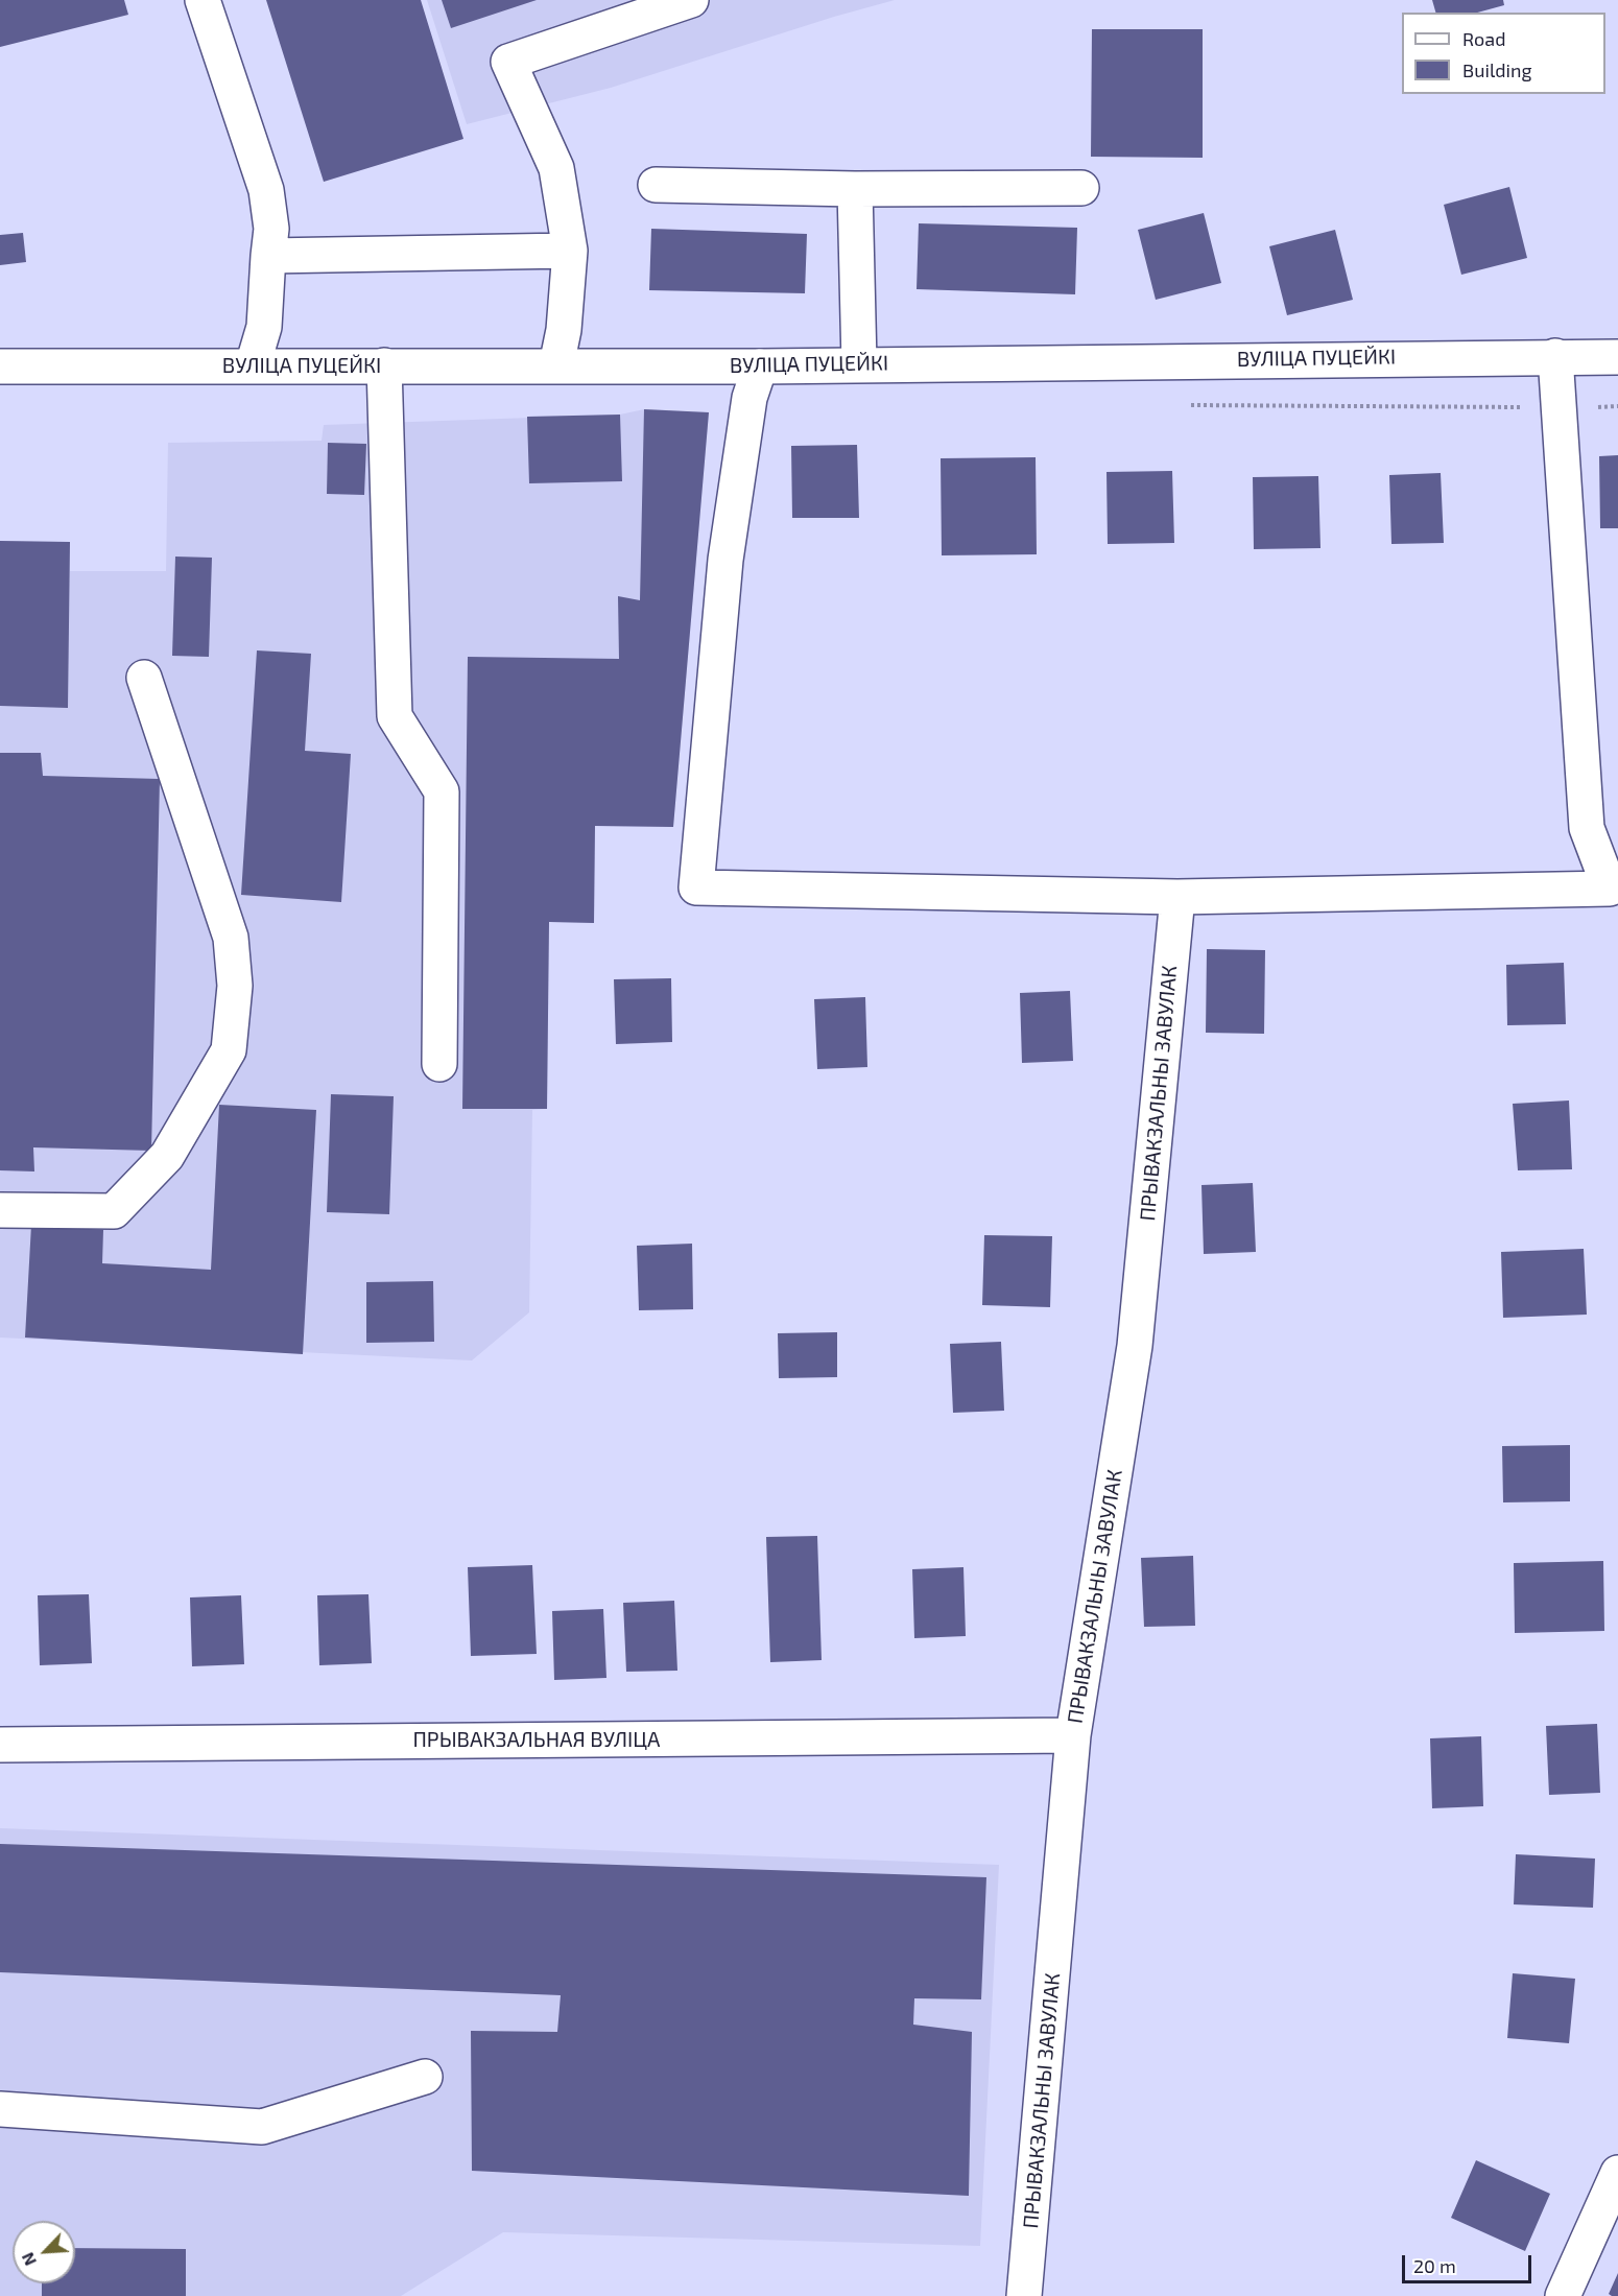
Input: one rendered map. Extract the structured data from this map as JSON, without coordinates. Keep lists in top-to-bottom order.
{
  "streets": {
    "street": ["ВУЛІЦА ПУЦЕЙКІ", "ПРЫВАКЗАЛЬНЫ ЗАВУЛАК", "ПРЫВАКЗАЛЬНАЯ ВУЛІЦА"]
  },
  "crossings": [
    ["ПРЫВАКЗАЛЬНЫ ЗАВУЛАК", "ПРЫВАКЗАЛЬНАЯ ВУЛІЦА"]
  ],
  "legend": ["Road", "Building"],
  "scale_bar": "20 m",
  "north": "bottom left"
}
